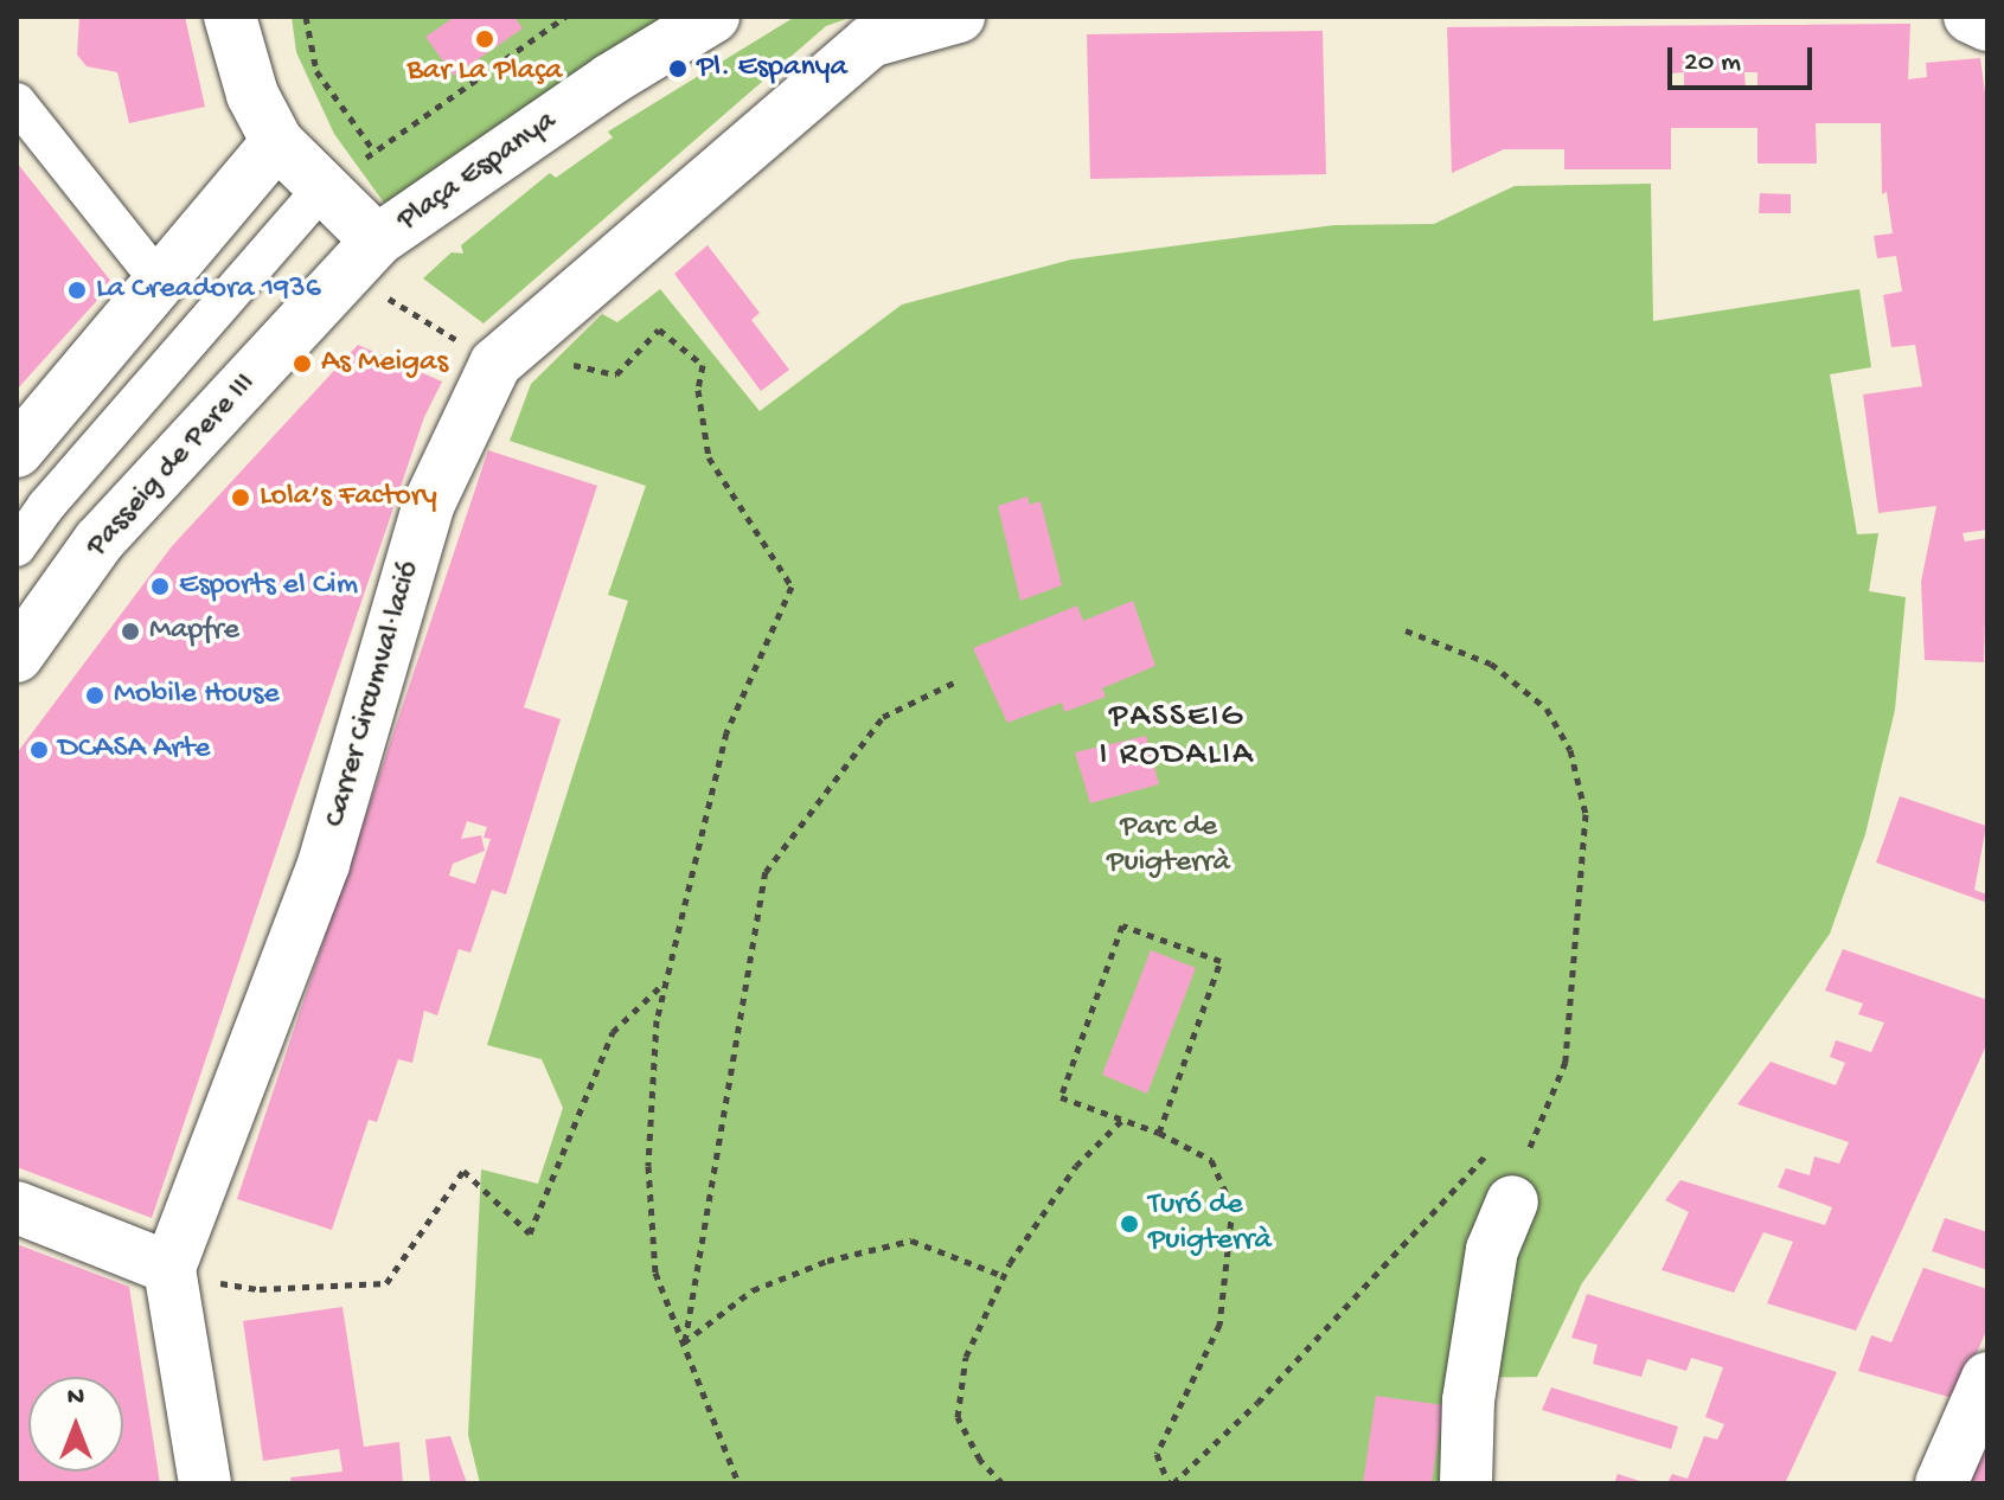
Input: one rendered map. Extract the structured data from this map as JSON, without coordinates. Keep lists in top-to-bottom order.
{
  "streets": {
    "street": ["Plaça Espanya", "Passeig de Pere III", "Carrer Circumval·lació"]
  },
  "crossings": [
    ["Plaça Espanya", "Passeig de Pere III"]
  ],
  "districts": ["PASSEIG I RODALIA"],
  "parks": ["Parc de Puigterrà"],
  "places": [
    "Bar La Plaça",
    "Pl. Espanya",
    "La Creadora 1936",
    "As Meigas",
    "Lola’s Factory",
    "Esports el Cim",
    "Mapfre",
    "Mobile House",
    "DCASA Arte",
    "Turó de Puigterrà"
  ],
  "scale_bar": "20 m",
  "north": "top"
}
